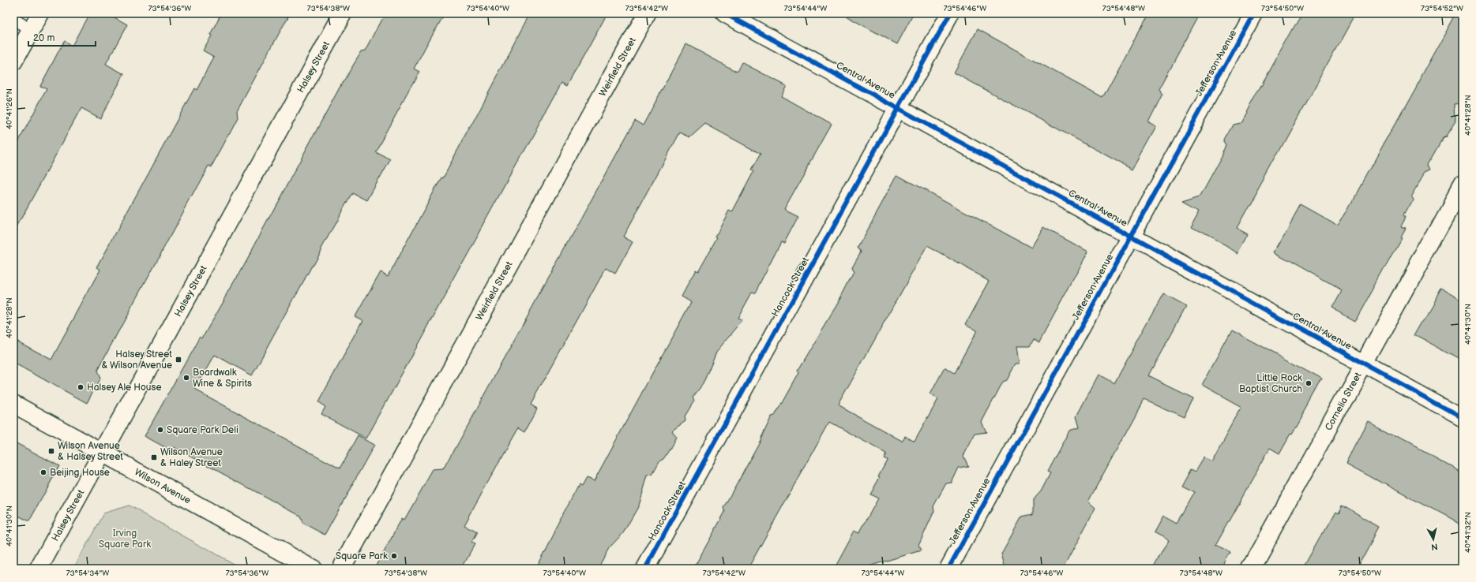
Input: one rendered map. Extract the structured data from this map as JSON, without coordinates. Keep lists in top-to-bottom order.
{
  "streets": {
    "street": [
      "Jefferson Avenue",
      "Halsey Street",
      "Weirfield Street",
      "Central Avenue",
      "Hancock Street",
      "Cornelia Street",
      "Wilson Avenue"
    ]
  },
  "crossings": [
    ["Jefferson Avenue", "Central Avenue"],
    ["Halsey Street", "Wilson Avenue"],
    ["Central Avenue", "Hancock Street"],
    ["Central Avenue", "Cornelia Street"]
  ],
  "parks": ["Irving Square Park"],
  "places": {
    "transit": ["Halsey Street & Wilson Avenue", "Wilson Avenue & Halsey Street", "Wilson Avenue & Haley Street"],
    "other": [
      "Boardwalk Wine & Spirits",
      "Little Rock Baptist Church",
      "Halsey Ale House",
      "Square Park Deli",
      "Beijing House",
      "Square Park"
    ]
  },
  "scale_bar": "20 m",
  "north": "bottom",
  "coordinates": [
    "73°54'36\"W",
    "73°54'38\"W",
    "73°54'40\"W",
    "73°54'42\"W",
    "73°54'44\"W",
    "73°54'46\"W",
    "73°54'48\"W",
    "73°54'50\"W",
    "73°54'52\"W",
    "40°41'26\"N",
    "40°41'28\"N",
    "40°41'30\"N",
    "40°41'32\"N",
    "73°54'34\"W"
  ]
}
